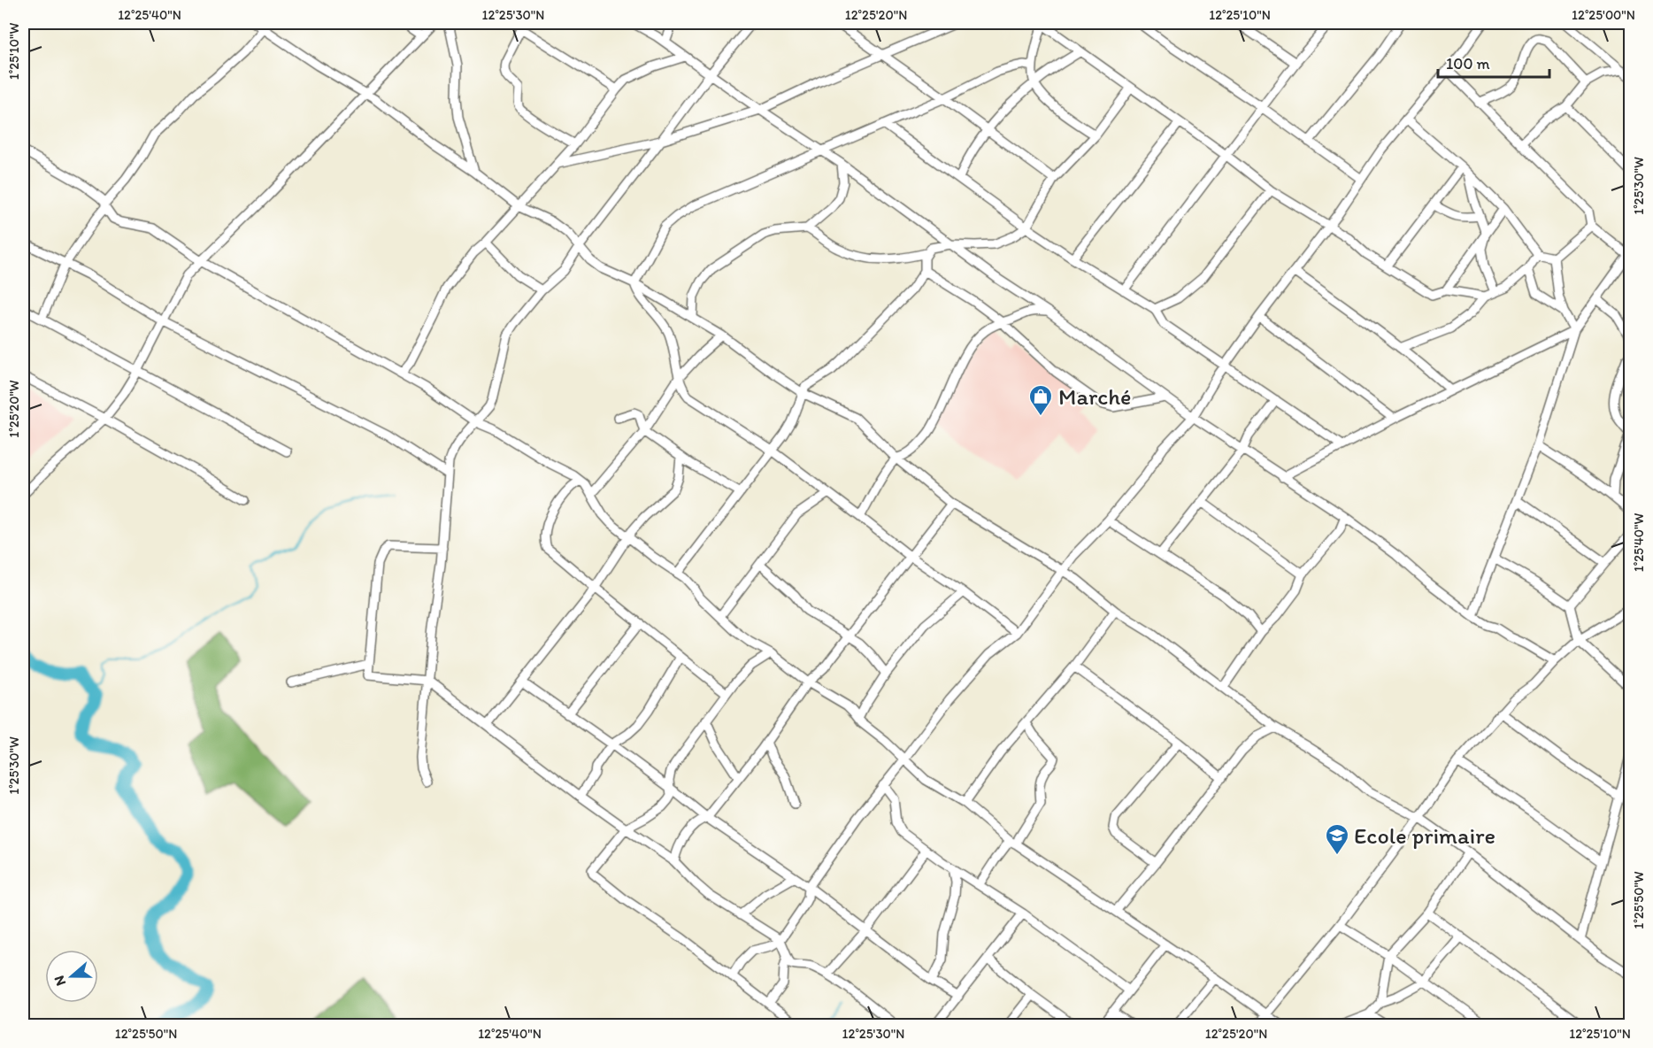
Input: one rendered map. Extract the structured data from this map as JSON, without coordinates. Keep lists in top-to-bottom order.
{
  "places": {
    "shop": ["Marché"],
    "school or university": ["Ecole primaire"]
  },
  "scale_bar": "100 m",
  "north": "left",
  "coordinates": [
    "12°25'40\"N",
    "12°25'30\"N",
    "12°25'20\"N",
    "12°25'10\"N",
    "12°25'00\"N",
    "1°25'10\"W",
    "1°25'30\"W",
    "1°25'20\"W",
    "1°25'40\"W",
    "1°25'50\"W",
    "12°25'50\"N"
  ]
}
